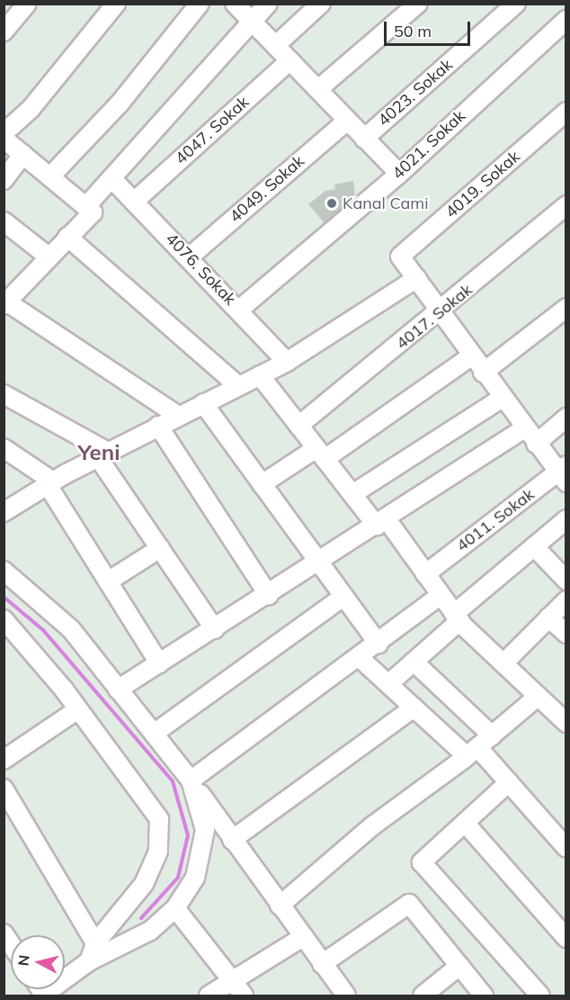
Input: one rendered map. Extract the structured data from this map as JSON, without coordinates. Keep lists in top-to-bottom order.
{
  "streets": {
    "street": [
      "4023. Sokak",
      "4047. Sokak",
      "4021. Sokak",
      "4019. Sokak",
      "4049. Sokak",
      "4076. Sokak",
      "4017. Sokak",
      "4011. Sokak"
    ]
  },
  "crossings": [
    ["4047. Sokak", "4076. Sokak"],
    ["4021. Sokak", "4076. Sokak"],
    ["4049. Sokak", "4076. Sokak"]
  ],
  "districts": ["Yeni"],
  "places": ["Kanal Cami"],
  "scale_bar": "50 m",
  "north": "left"
}
